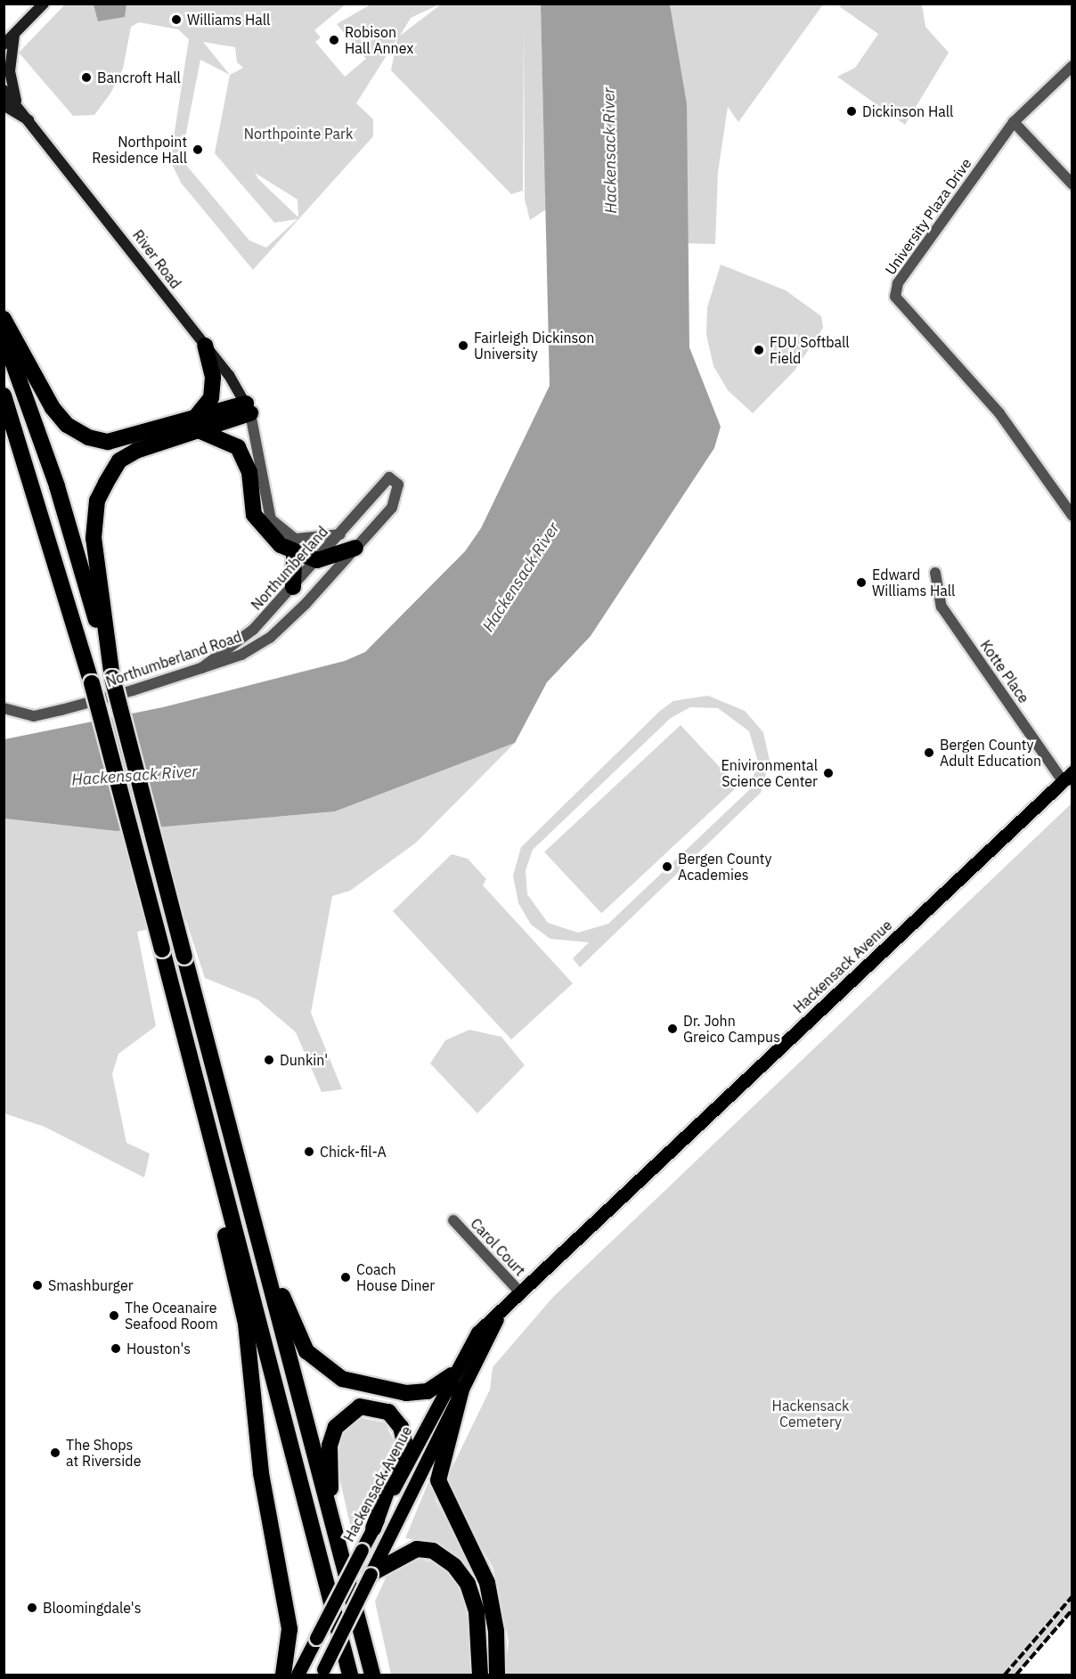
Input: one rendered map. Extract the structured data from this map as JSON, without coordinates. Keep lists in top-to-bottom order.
{
  "streets": {
    "main road": ["River Road", "Hackensack Avenue"],
    "street": [
      "University Plaza Drive",
      "Northumberland",
      "Northumberland Road",
      "Kotte Place",
      "Carol Court"
    ]
  },
  "crossings": [
    ["Northumberland", "Northumberland Road"],
    ["Kotte Place", "Hackensack Avenue"],
    ["Hackensack Avenue", "Carol Court"]
  ],
  "water": ["Hackensack River"],
  "parks": ["Northpointe Park", "Hackensack Cemetery"],
  "places": [
    "Williams Hall",
    "Robison Hall Annex",
    "Bancroft Hall",
    "Dickinson Hall",
    "Northpoint Residence Hall",
    "Fairleigh Dickinson University",
    "FDU Softball Field",
    "Edward Williams Hall",
    "Bergen County Adult Education",
    "Enivironmental Science Center",
    "Bergen County Academies",
    "Dr. John Greico Campus",
    "Dunkin'",
    "Chick-fil-A",
    "Coach House Diner",
    "Smashburger",
    "The Oceanaire Seafood Room",
    "Houston's",
    "The Shops at Riverside",
    "Bloomingdale's"
  ]
}
